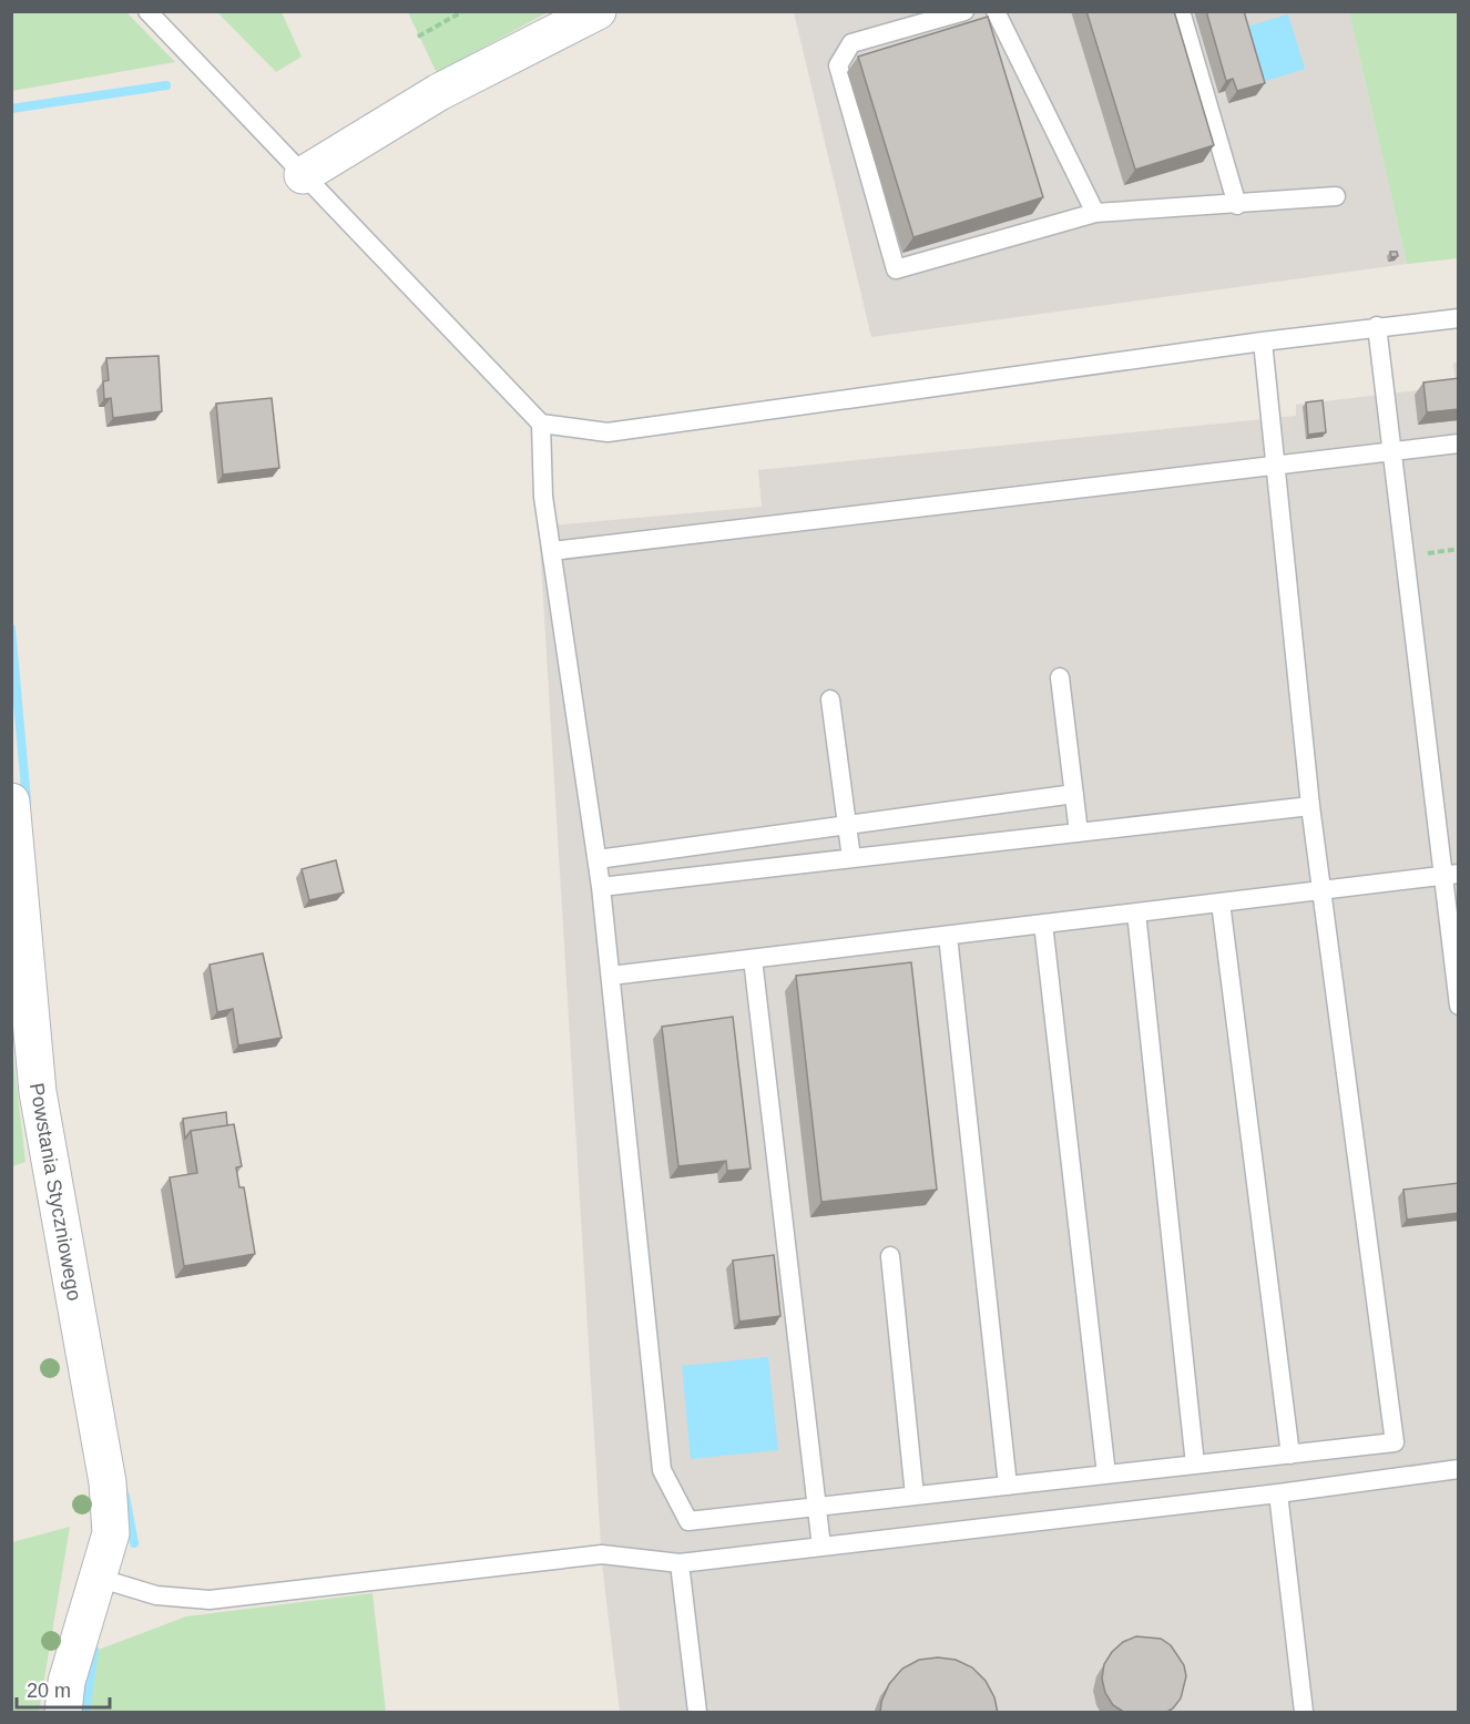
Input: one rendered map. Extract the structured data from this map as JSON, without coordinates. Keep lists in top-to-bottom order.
{
  "streets": {
    "street": ["Powstania Styczniowego"]
  },
  "scale_bar": "20 m"
}
